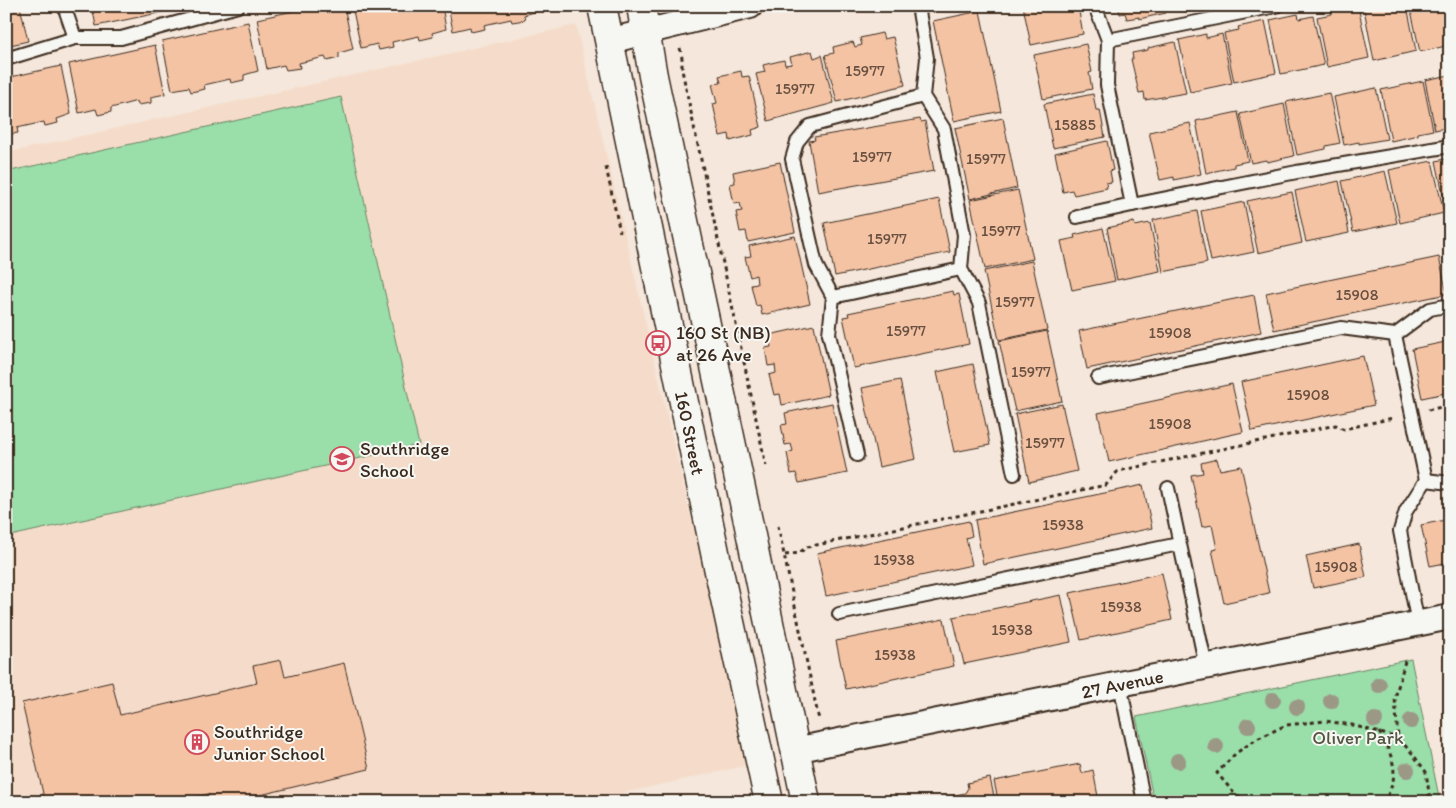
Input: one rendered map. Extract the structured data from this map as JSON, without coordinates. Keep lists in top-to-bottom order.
{
  "streets": {
    "main road": ["160 Street"],
    "street": ["27 Avenue"]
  },
  "crossings": [
    ["160 Street", "27 Avenue"]
  ],
  "parks": ["Oliver Park"],
  "places": {
    "bus stop": ["160 St (NB) at 26 Ave"],
    "school or university": ["Southridge School"],
    "building": ["Southridge Junior School"]
  },
  "house_numbers": [
    "15977",
    "15977",
    "15885",
    "15977",
    "15977",
    "15977",
    "15977",
    "15908",
    "15977",
    "15977",
    "15908",
    "15977",
    "15908",
    "15908",
    "15977",
    "15938",
    "15938",
    "15908",
    "15938",
    "15938",
    "15938"
  ]
}
